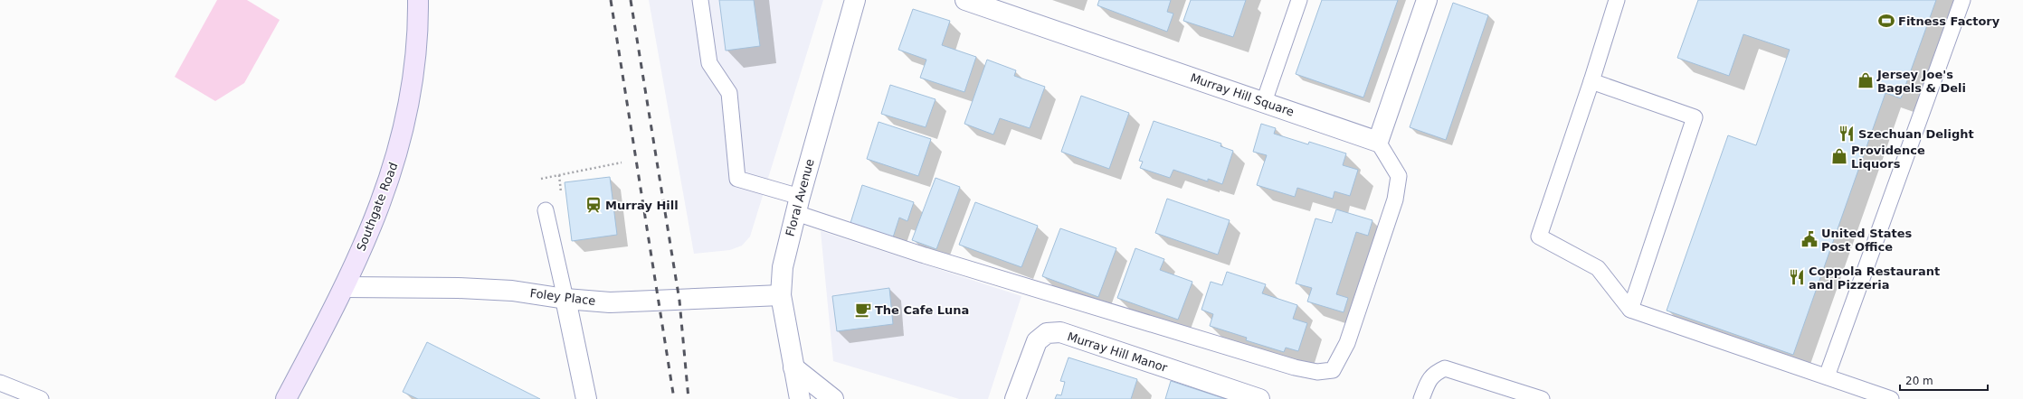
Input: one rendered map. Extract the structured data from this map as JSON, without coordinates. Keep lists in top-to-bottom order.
{
  "streets": {
    "street": [
      "Murray Hill Square",
      "Floral Avenue",
      "Southgate Road",
      "Foley Place",
      "Murray Hill Manor"
    ]
  },
  "crossings": [
    ["Floral Avenue", "Foley Place"],
    ["Southgate Road", "Foley Place"]
  ],
  "places": {
    "sports": ["Fitness Factory"],
    "shop": ["Jersey Joe's Bagels & Deli", "Providence Liquors"],
    "restaurant": ["Szechuan Delight", "Coppola Restaurant and Pizzeria"],
    "station": ["Murray Hill"],
    "public building": ["United States Post Office"],
    "cafe": ["The Cafe Luna"]
  },
  "scale_bar": "20 m"
}
